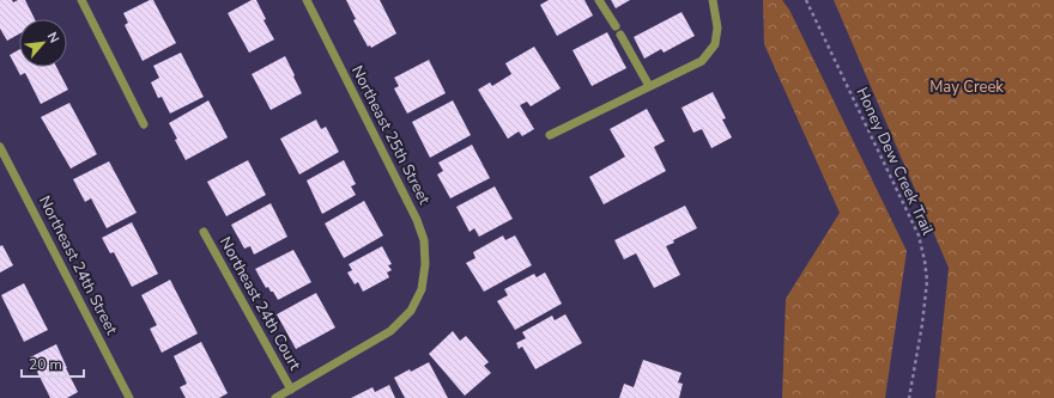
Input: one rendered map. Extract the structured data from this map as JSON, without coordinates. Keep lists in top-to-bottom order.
{
  "streets": {
    "street": ["Northeast 25th Street", "Northeast 24th Street", "Northeast 24th Court"],
    "path": ["Honey Dew Creek Trail"]
  },
  "crossings": [
    ["Northeast 25th Street", "Northeast 24th Court"]
  ],
  "parks": ["May Creek"],
  "scale_bar": "20 m",
  "north": "top right"
}
